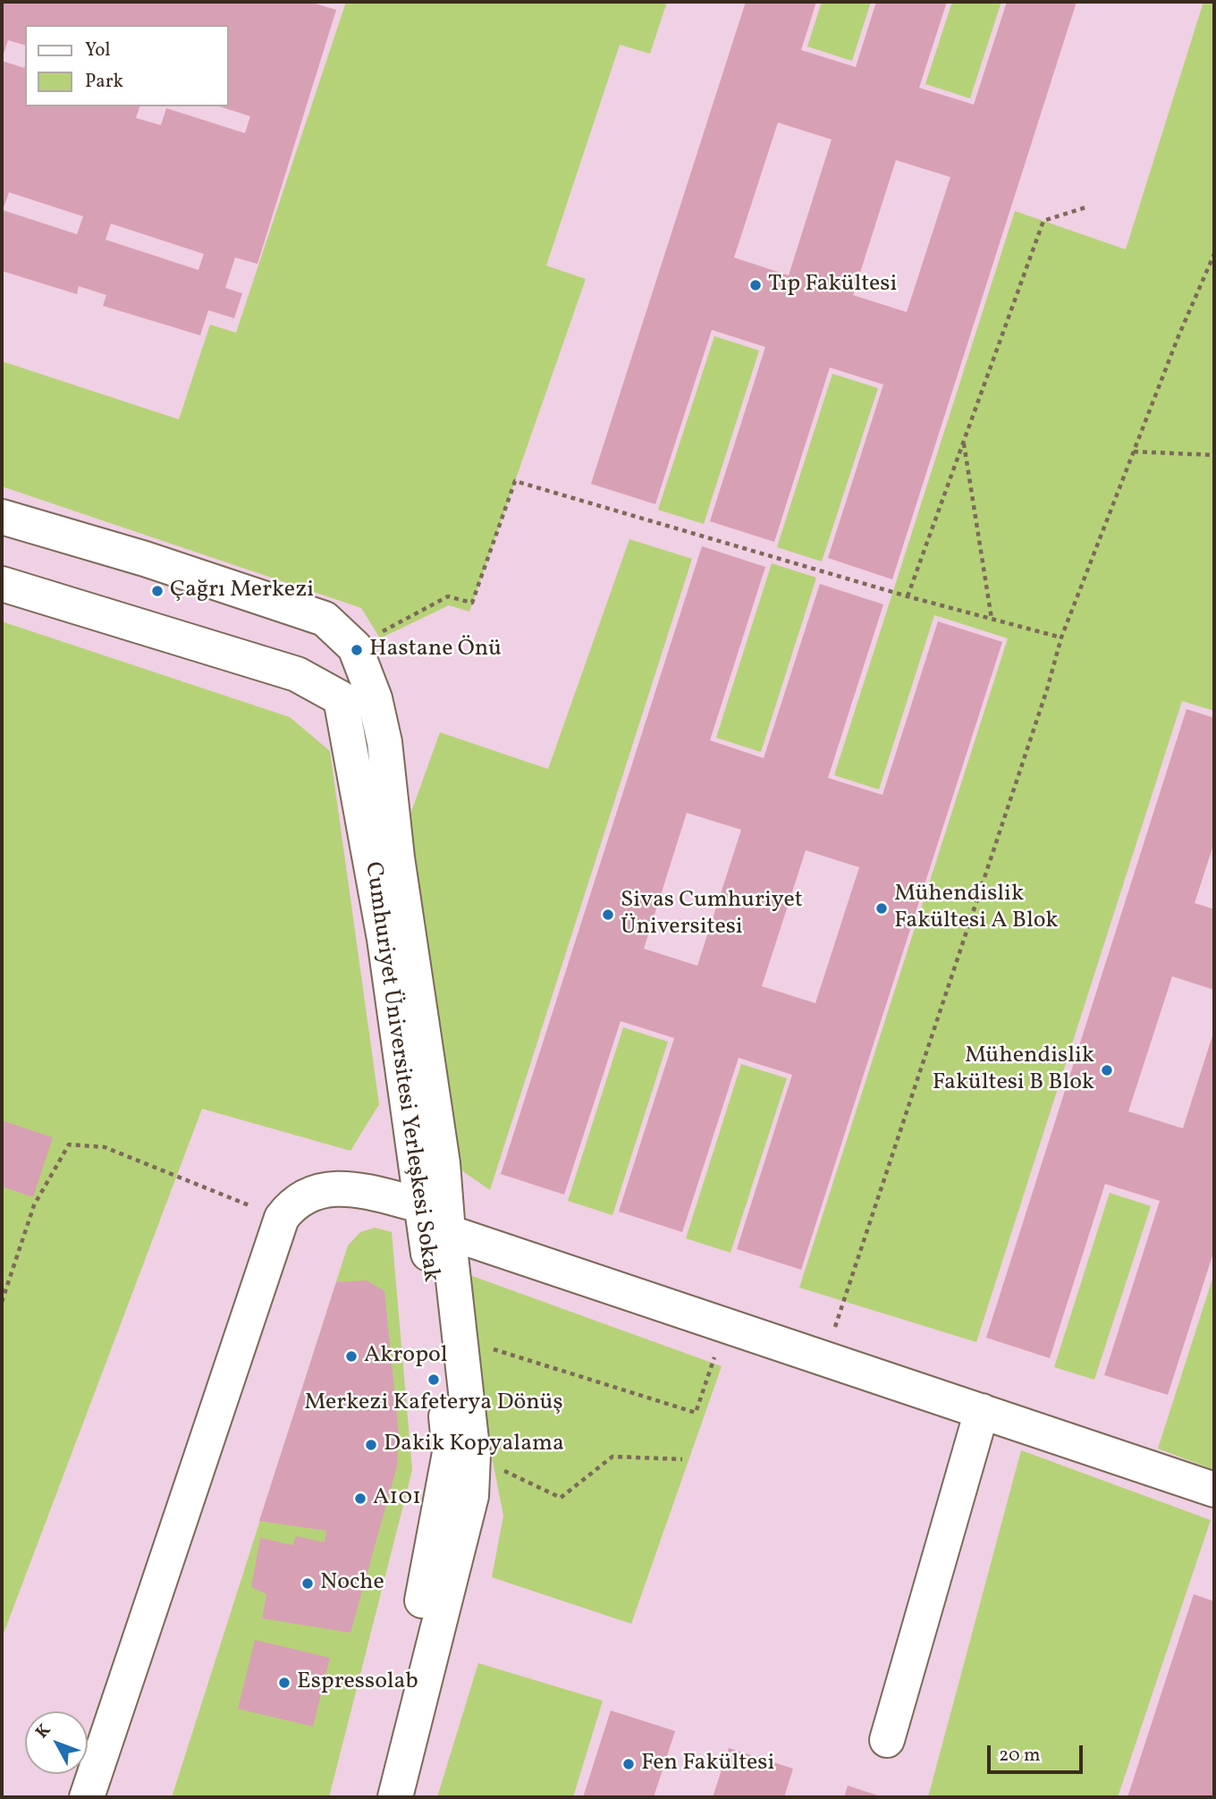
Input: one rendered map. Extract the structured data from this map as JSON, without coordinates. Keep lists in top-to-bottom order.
{
  "streets": {
    "street": ["Cumhuriyet Üniversitesi Yerleşkesi Sokak"]
  },
  "places": [
    "Tıp Fakültesi",
    "Çağrı Merkezi",
    "Hastane Önü",
    "Mühendislik Fakültesi A Blok",
    "Sivas Cumhuriyet Üniversitesi",
    "Mühendislik Fakültesi B Blok",
    "Akropol",
    "Merkezi Kafeterya Dönüş",
    "Dakik Kopyalama",
    "A101",
    "Noche",
    "Espressolab",
    "Fen Fakültesi"
  ],
  "legend": ["Yol", "Park"],
  "scale_bar": "20 m",
  "north": "top left"
}
